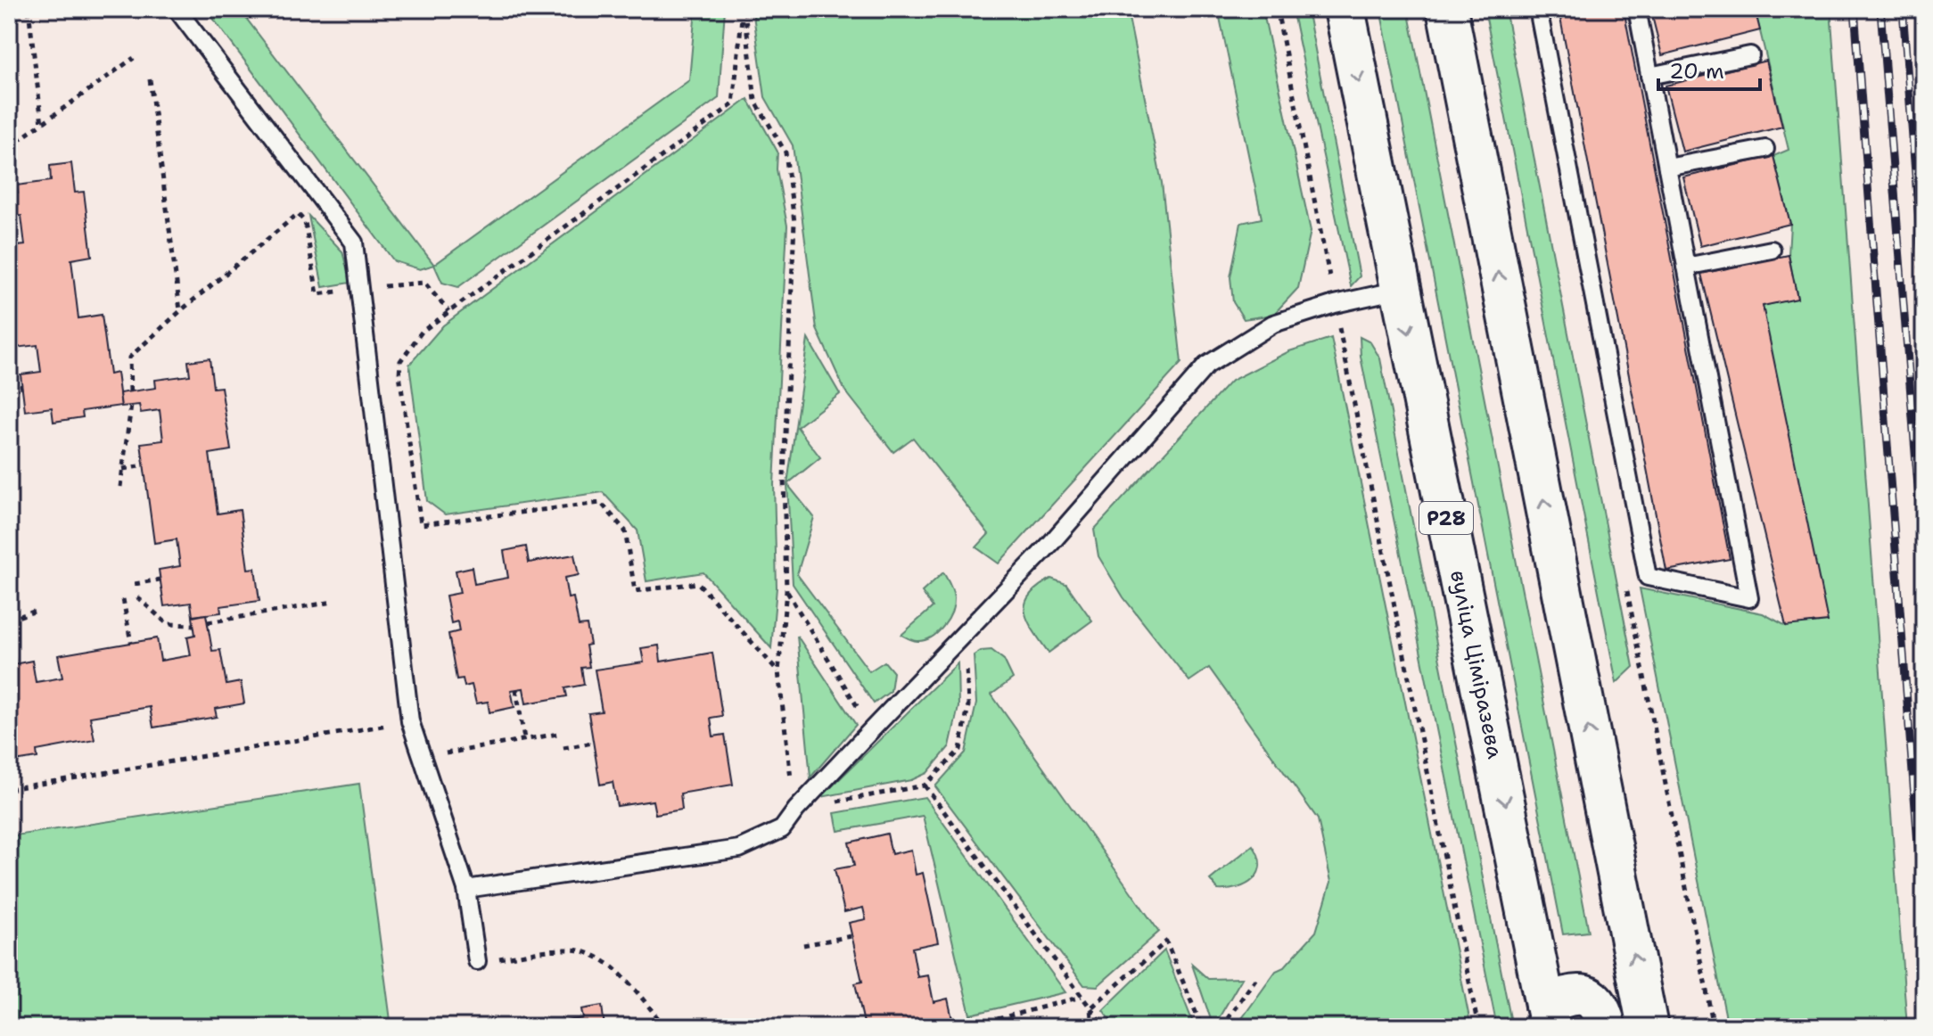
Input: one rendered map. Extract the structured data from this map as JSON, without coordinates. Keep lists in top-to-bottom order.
{
  "streets": {
    "main road": ["Р28", "вуліца Ціміразева"]
  },
  "scale_bar": "20 m"
}
